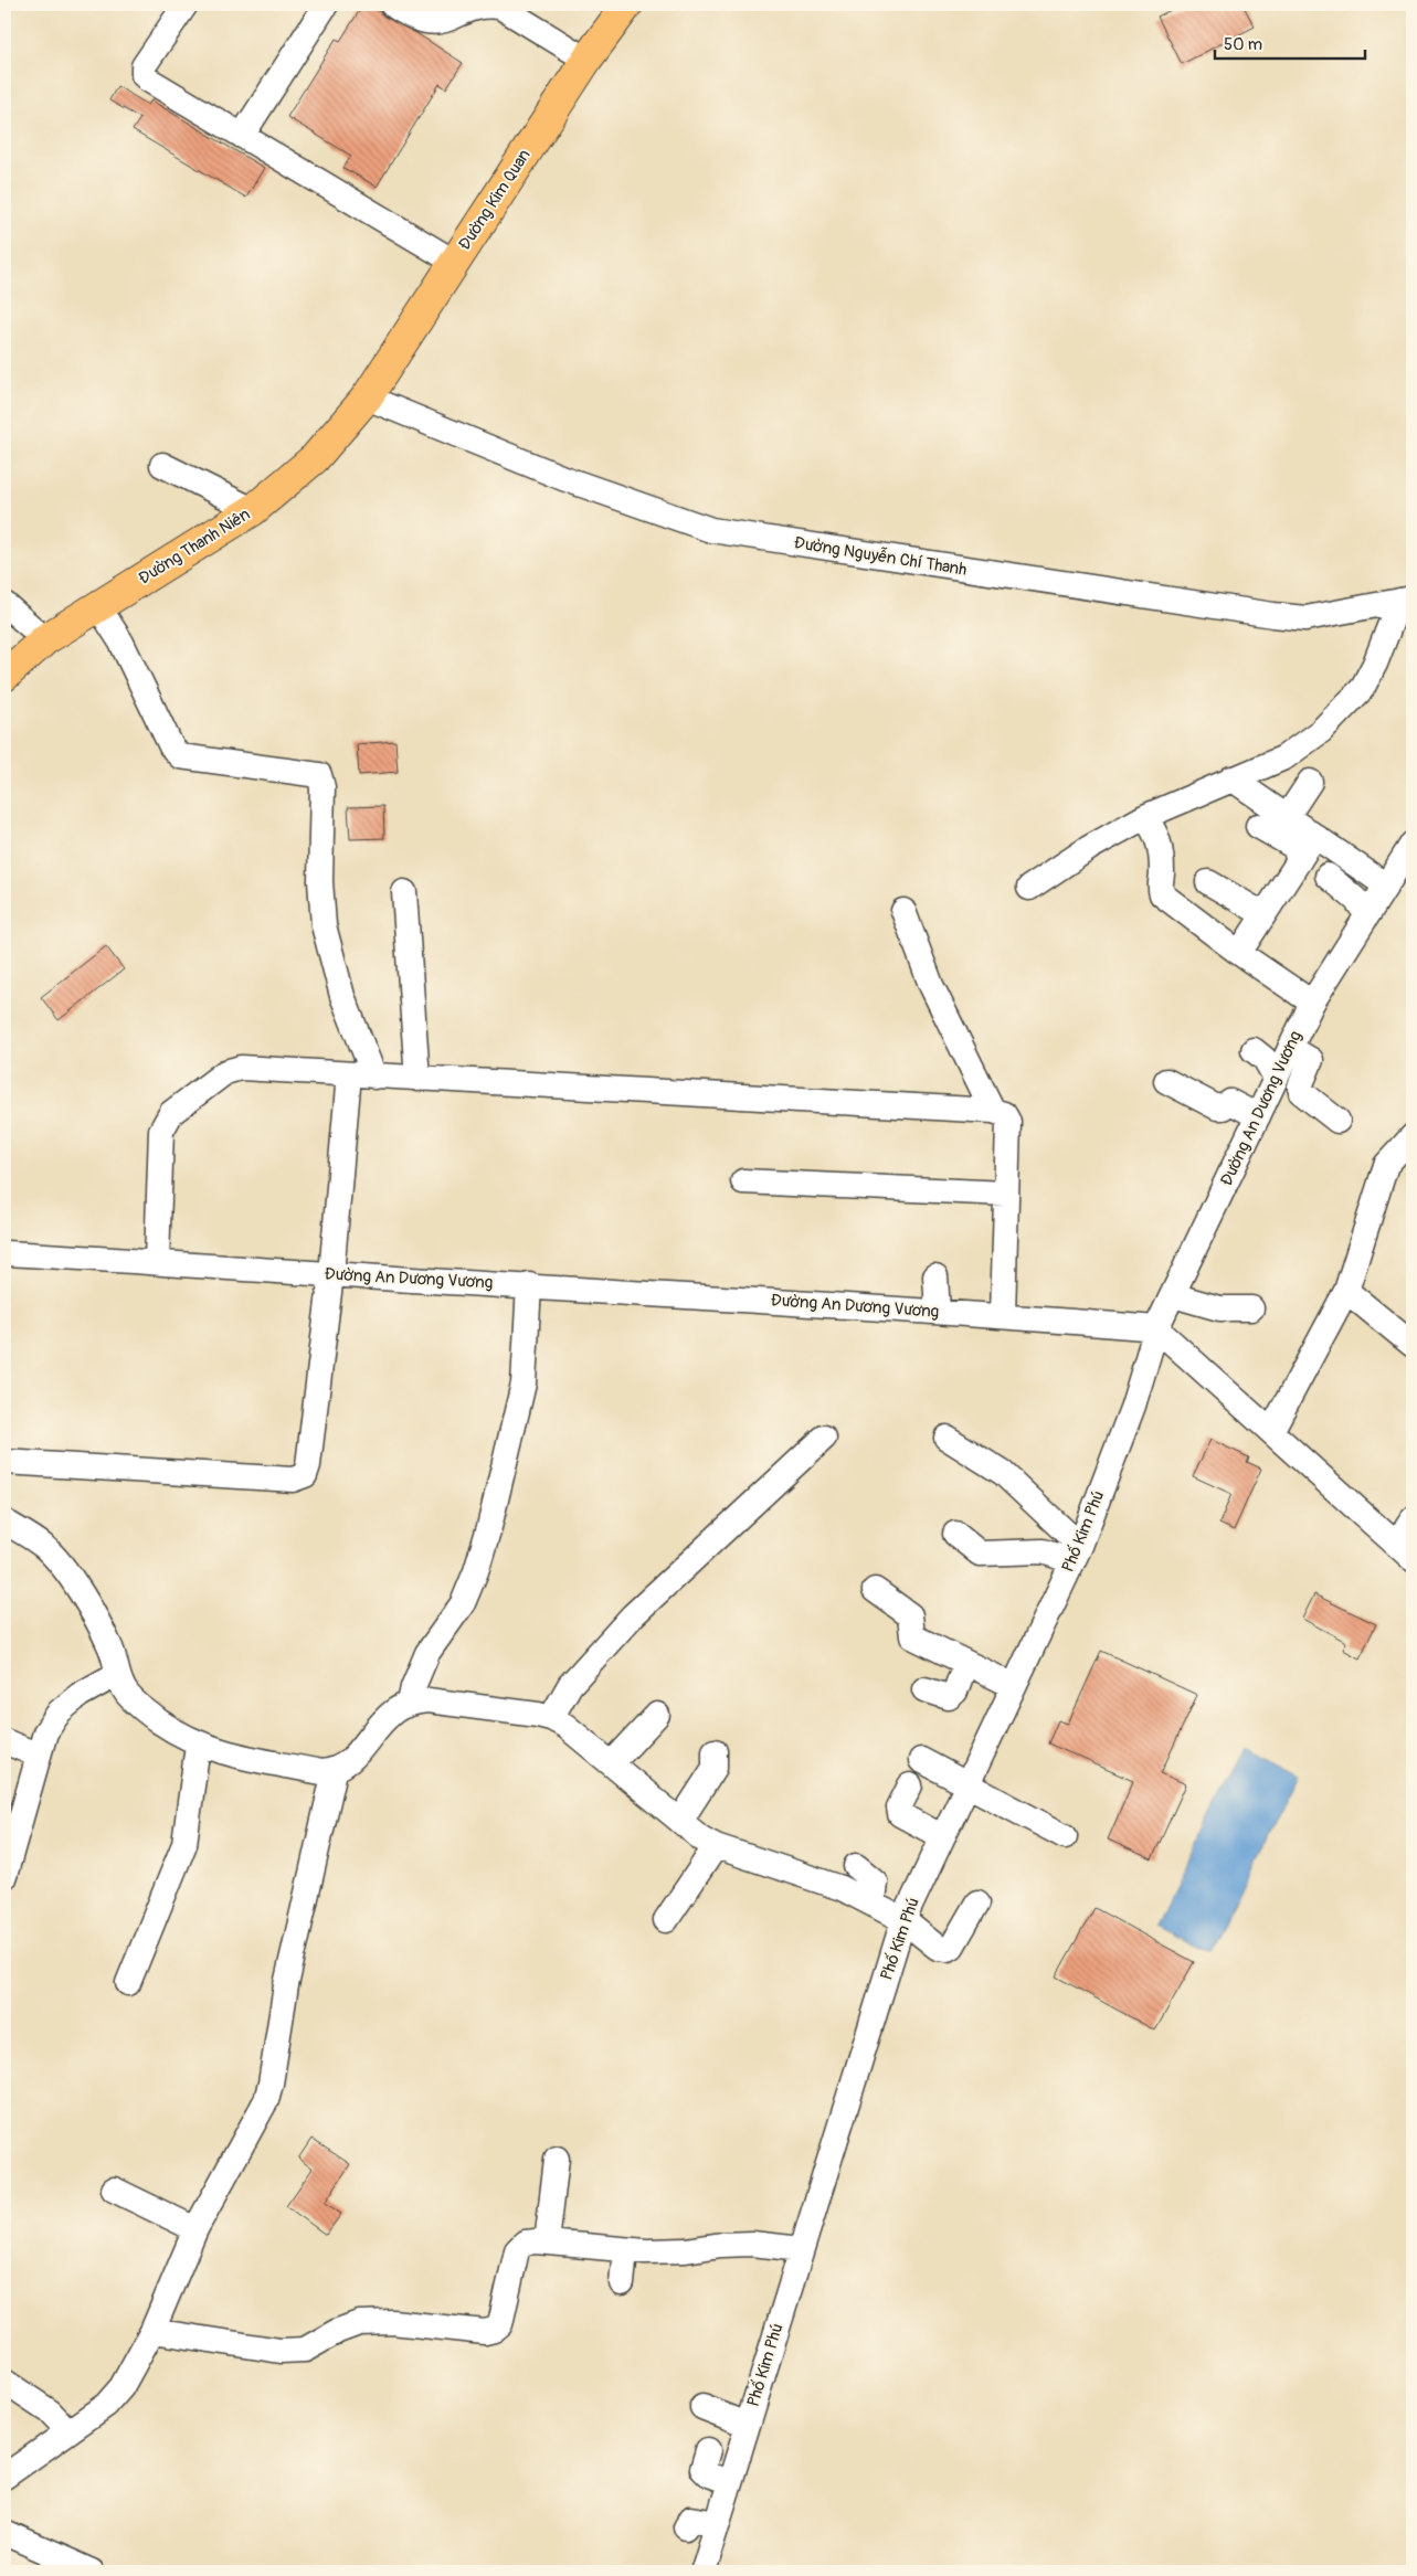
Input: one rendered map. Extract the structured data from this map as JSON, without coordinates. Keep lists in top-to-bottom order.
{
  "streets": {
    "main road": ["Đường Kim Quan", "Đường Thanh Niên"],
    "street": ["Đường Nguyễn Chí Thanh", "Đường An Dương Vương", "Phố Kim Phú"]
  },
  "crossings": [
    ["Đường Kim Quan", "Đường Thanh Niên"],
    ["Đường Kim Quan", "Đường Nguyễn Chí Thanh"],
    ["Đường Thanh Niên", "Đường Nguyễn Chí Thanh"],
    ["Đường An Dương Vương", "Phố Kim Phú"]
  ],
  "scale_bar": "50 m"
}
